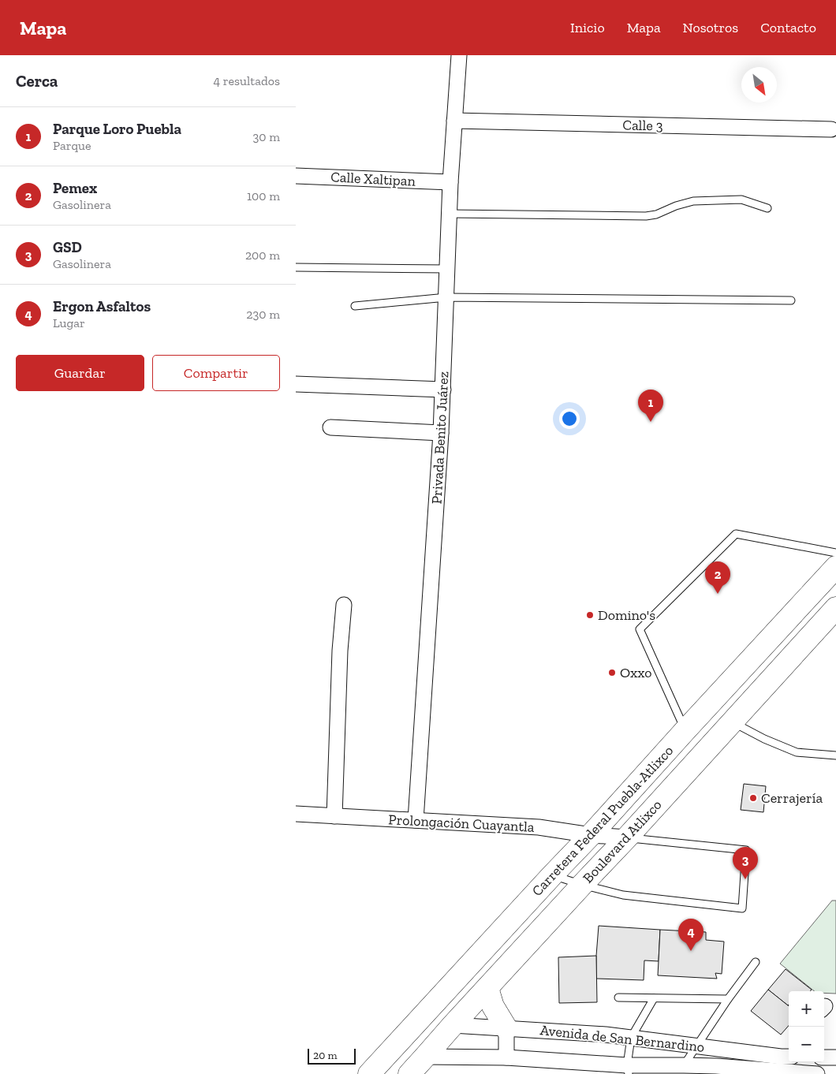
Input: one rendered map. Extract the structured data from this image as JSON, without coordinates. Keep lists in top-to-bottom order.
{
  "streets": {
    "main road": ["Carretera Federal Puebla-Atlixco", "Boulevard Atlixco"],
    "street": [
      "Calle 3",
      "Calle Xaltipan",
      "Privada Benito Juárez",
      "Prolongación Cuayantla",
      "Avenida de San Bernardino"
    ]
  },
  "crossings": [
    ["Calle 3", "Privada Benito Juárez"],
    ["Calle Xaltipan", "Privada Benito Juárez"],
    ["Privada Benito Juárez", "Prolongación Cuayantla"],
    ["Carretera Federal Puebla-Atlixco", "Prolongación Cuayantla"],
    ["Prolongación Cuayantla", "Boulevard Atlixco"],
    ["Boulevard Atlixco", "Avenida de San Bernardino"]
  ],
  "places": ["Domino's", "Oxxo", "Cerrajería"],
  "scale_bar": "20 m",
  "north": "bottom right",
  "page": {
    "header": "Mapa",
    "nav": [
      "Inicio",
      "Mapa",
      "Nosotros",
      "Contacto"
    ],
    "heading": ["Cerca", "4 resultados"],
    "list": [
      {
        "mark": "1",
        "name": "Parque Loro Puebla",
        "note": "Parque",
        "value": "30 m"
      },
      {
        "mark": "2",
        "name": "Pemex",
        "note": "Gasolinera",
        "value": "100 m"
      },
      {
        "mark": "3",
        "name": "GSD",
        "note": "Gasolinera",
        "value": "200 m"
      },
      {
        "mark": "4",
        "name": "Ergon Asfaltos",
        "note": "Lugar",
        "value": "230 m"
      }
    ],
    "buttons": ["Guardar", "Compartir"],
    "pins": [
      "1",
      "2",
      "3",
      "4"
    ],
    "map_buttons": ["+", "−"],
    "scale": "20 m"
  }
}
